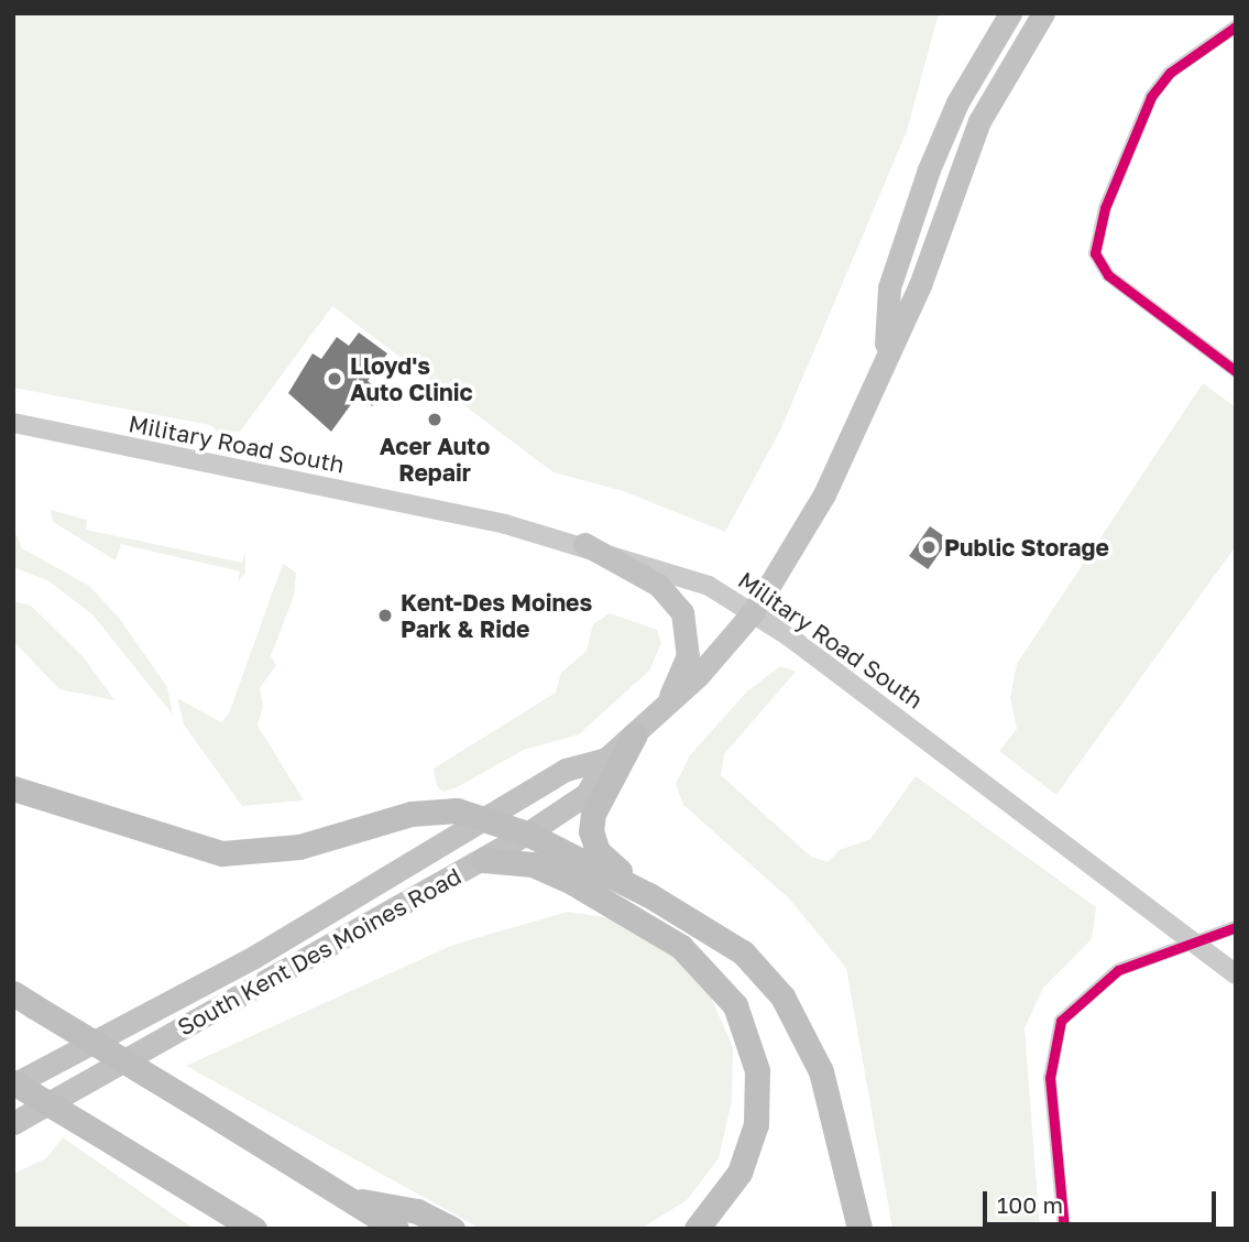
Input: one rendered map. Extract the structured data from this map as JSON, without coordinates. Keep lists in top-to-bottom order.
{
  "streets": {
    "highway": ["South Kent Des Moines Road"],
    "main road": ["Military Road South"]
  },
  "crossings": [
    ["Military Road South", "South Kent Des Moines Road"]
  ],
  "places": [
    "Lloyd's Auto Clinic",
    "Acer Auto Repair",
    "Public Storage",
    "Kent-Des Moines Park & Ride"
  ],
  "scale_bar": "100 m"
}
